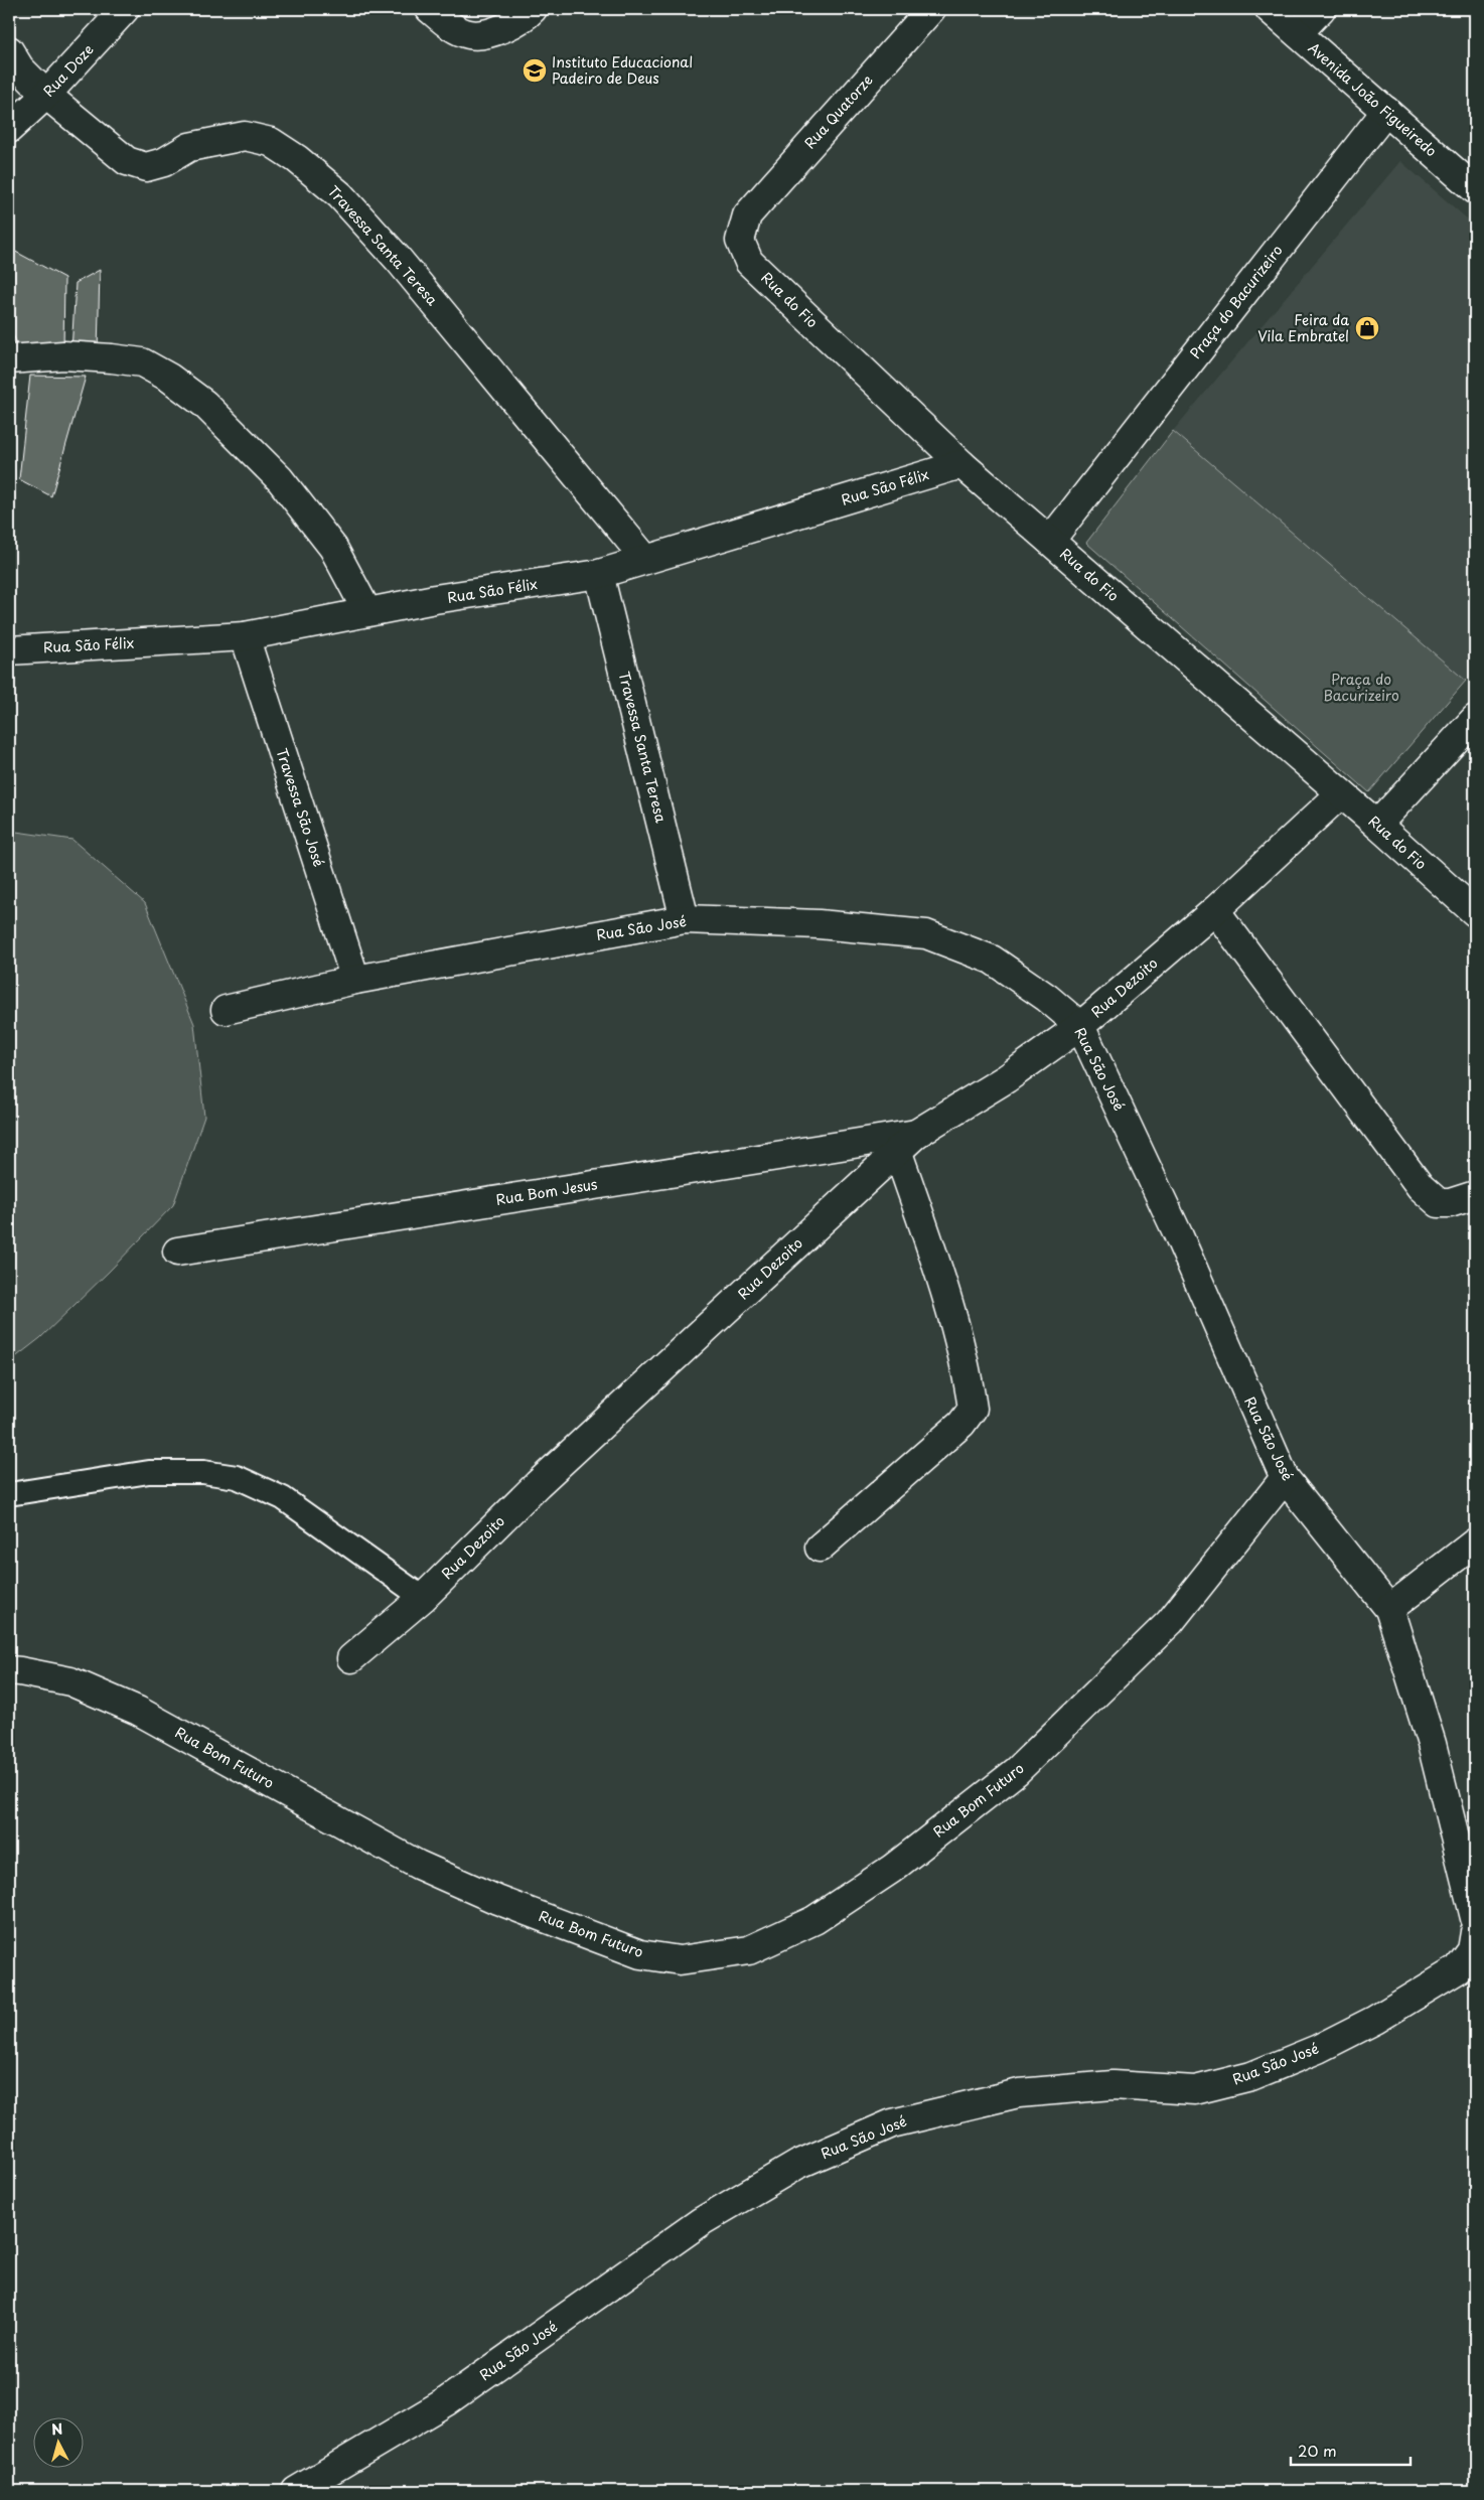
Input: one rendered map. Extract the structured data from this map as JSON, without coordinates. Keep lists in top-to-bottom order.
{
  "streets": {
    "street": [
      "Rua Doze",
      "Avenida João Figueiredo",
      "Rua Quatorze",
      "Travessa Santa Teresa",
      "Rua do Fio",
      "Praça do Bacurizeiro",
      "Rua São Félix",
      "Travessa São José",
      "Rua São José",
      "Rua Dezoito",
      "Rua Bom Jesus",
      "Rua Bom Futuro"
    ]
  },
  "crossings": [
    ["Rua Doze", "Travessa Santa Teresa"],
    ["Avenida João Figueiredo", "Praça do Bacurizeiro"],
    ["Rua Quatorze", "Rua do Fio"],
    ["Travessa Santa Teresa", "Rua São Félix"],
    ["Travessa Santa Teresa", "Rua São José"],
    ["Rua do Fio", "Praça do Bacurizeiro"],
    ["Rua do Fio", "Rua São Félix"],
    ["Rua do Fio", "Rua Dezoito"],
    ["Rua São Félix", "Travessa São José"],
    ["Travessa São José", "Rua São José"],
    ["Rua São José", "Rua Dezoito"],
    ["Rua São José", "Rua Bom Futuro"],
    ["Rua Dezoito", "Rua Bom Jesus"]
  ],
  "parks": ["Praça do Bacurizeiro"],
  "places": {
    "school or university": ["Instituto Educacional Padeiro de Deus"],
    "shop": ["Feira da Vila Embratel"]
  },
  "scale_bar": "20 m",
  "north": "top"
}
